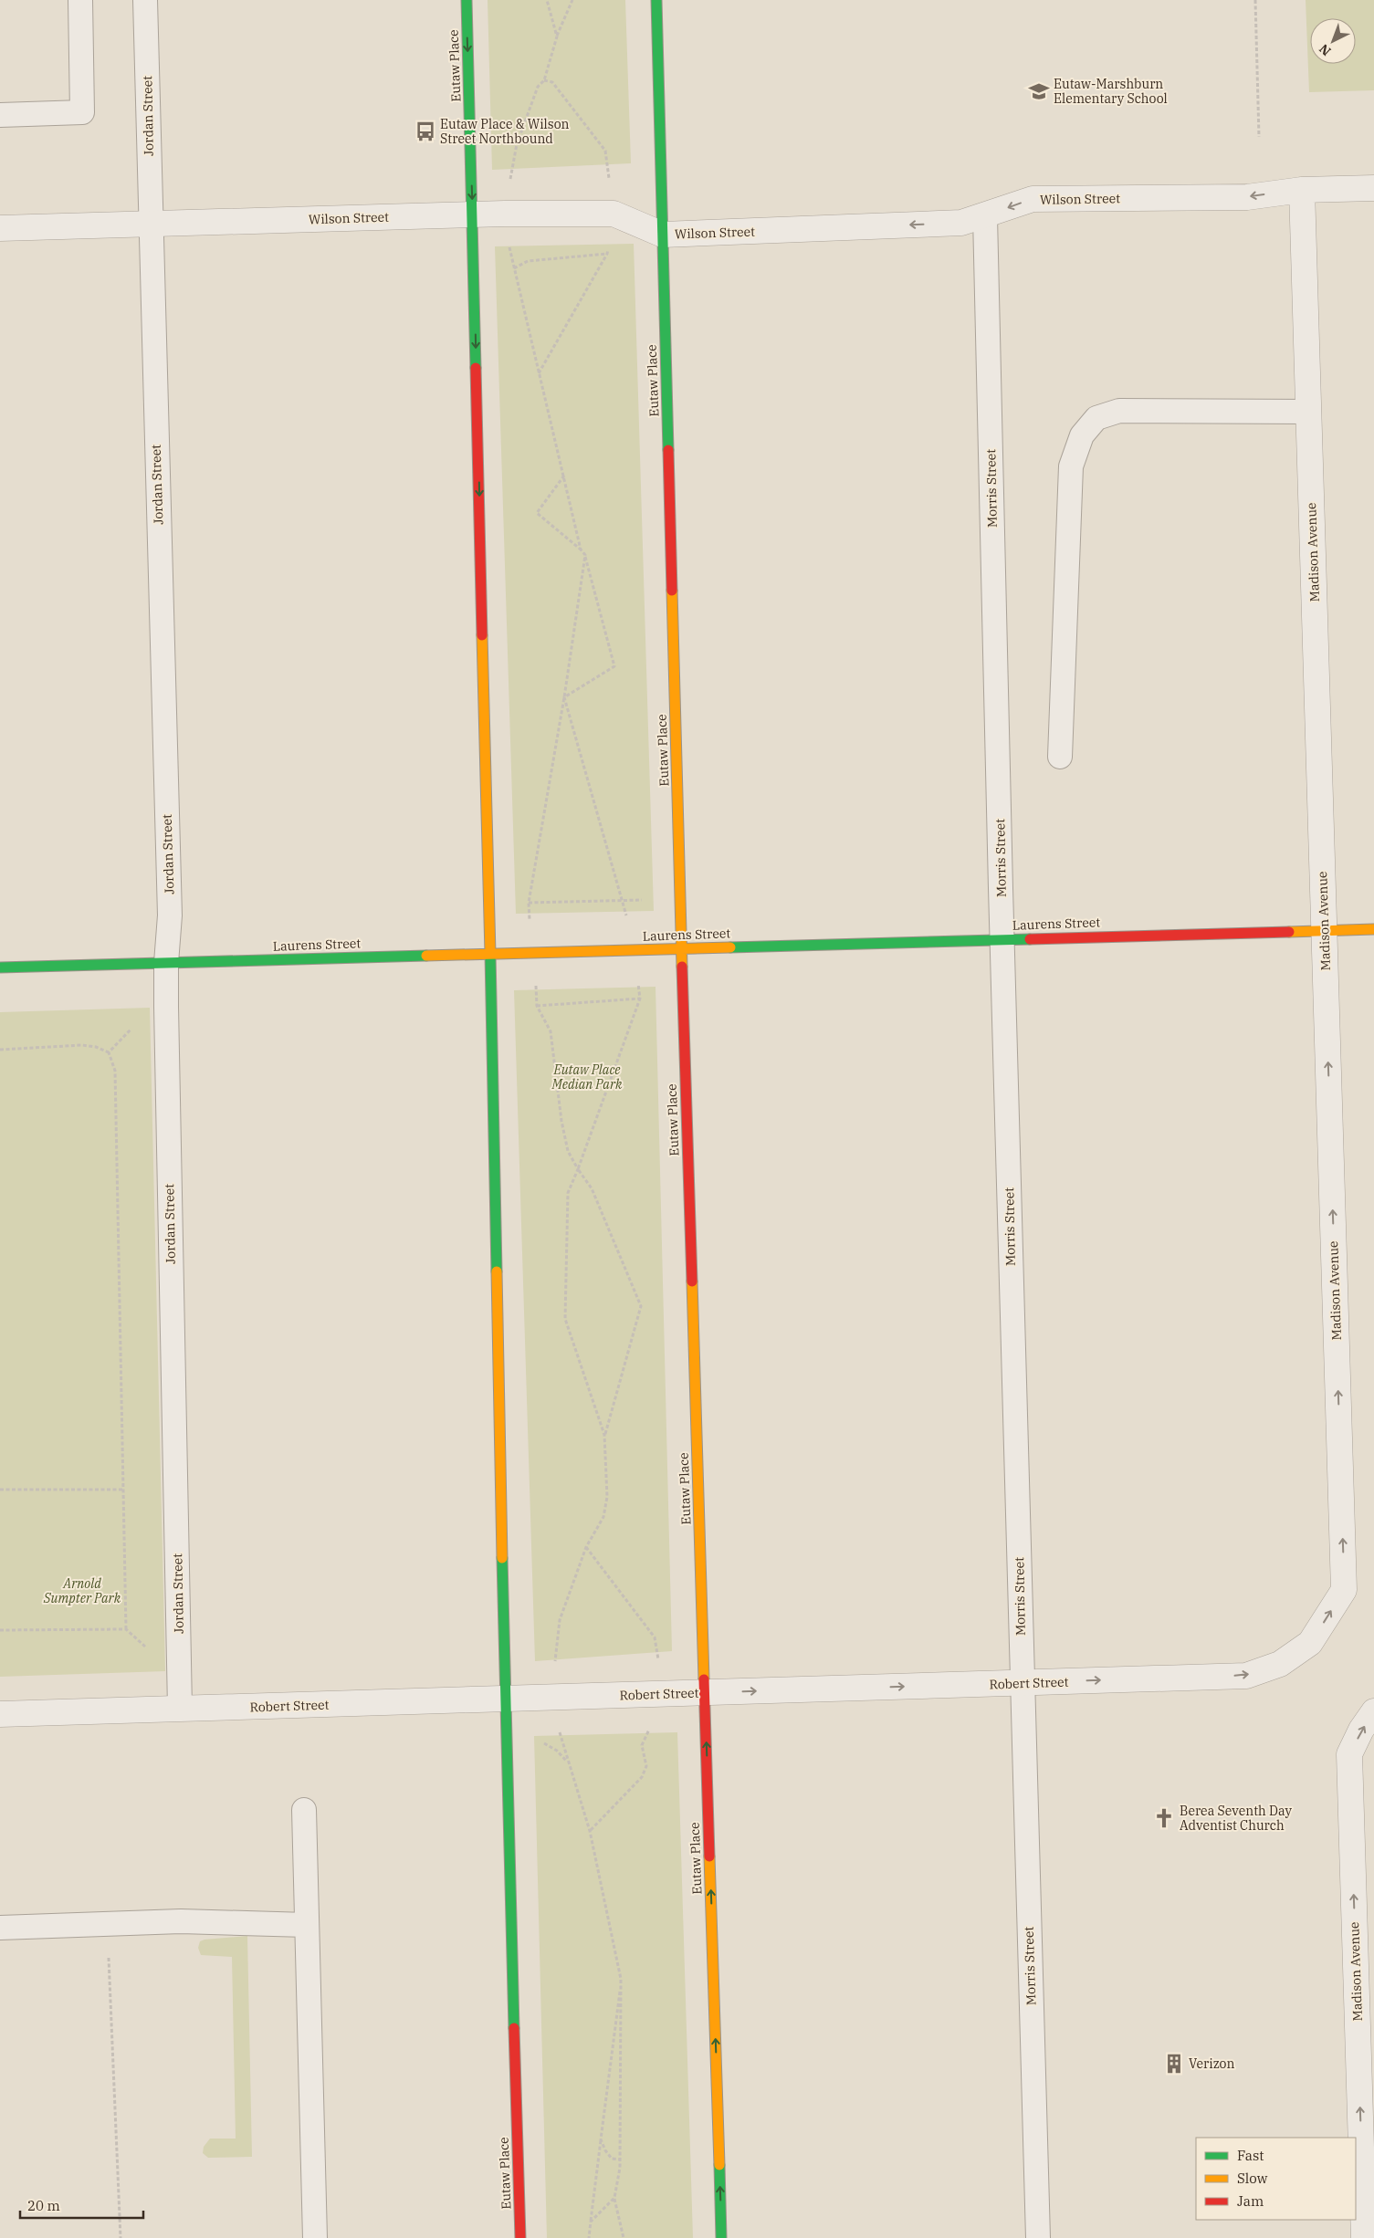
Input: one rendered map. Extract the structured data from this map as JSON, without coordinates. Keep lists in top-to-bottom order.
{
  "streets": {
    "street": [
      "Eutaw Place",
      "Wilson Street",
      "Madison Avenue",
      "Laurens Street",
      "Robert Street"
    ],
    "lane": ["Jordan Street", "Morris Street"]
  },
  "crossings": [
    ["Eutaw Place", "Wilson Street"],
    ["Eutaw Place", "Laurens Street"],
    ["Eutaw Place", "Robert Street"],
    ["Jordan Street", "Wilson Street"],
    ["Jordan Street", "Laurens Street"],
    ["Jordan Street", "Robert Street"],
    ["Wilson Street", "Morris Street"],
    ["Wilson Street", "Madison Avenue"],
    ["Morris Street", "Laurens Street"],
    ["Morris Street", "Robert Street"],
    ["Madison Avenue", "Laurens Street"],
    ["Madison Avenue", "Robert Street"]
  ],
  "one_way": ["Wilson Street", "Madison Avenue", "Robert Street"],
  "parks": ["Eutaw Place Median Park", "Arnold Sumpter Park"],
  "places": {
    "school or university": ["Eutaw-Marshburn Elementary School"],
    "bus stop": ["Eutaw Place & Wilson Street Northbound"],
    "church": ["Berea Seventh Day Adventist Church"],
    "building": ["Verizon"]
  },
  "legend": ["Fast", "Slow", "Jam"],
  "scale_bar": "20 m",
  "north": "bottom left"
}
